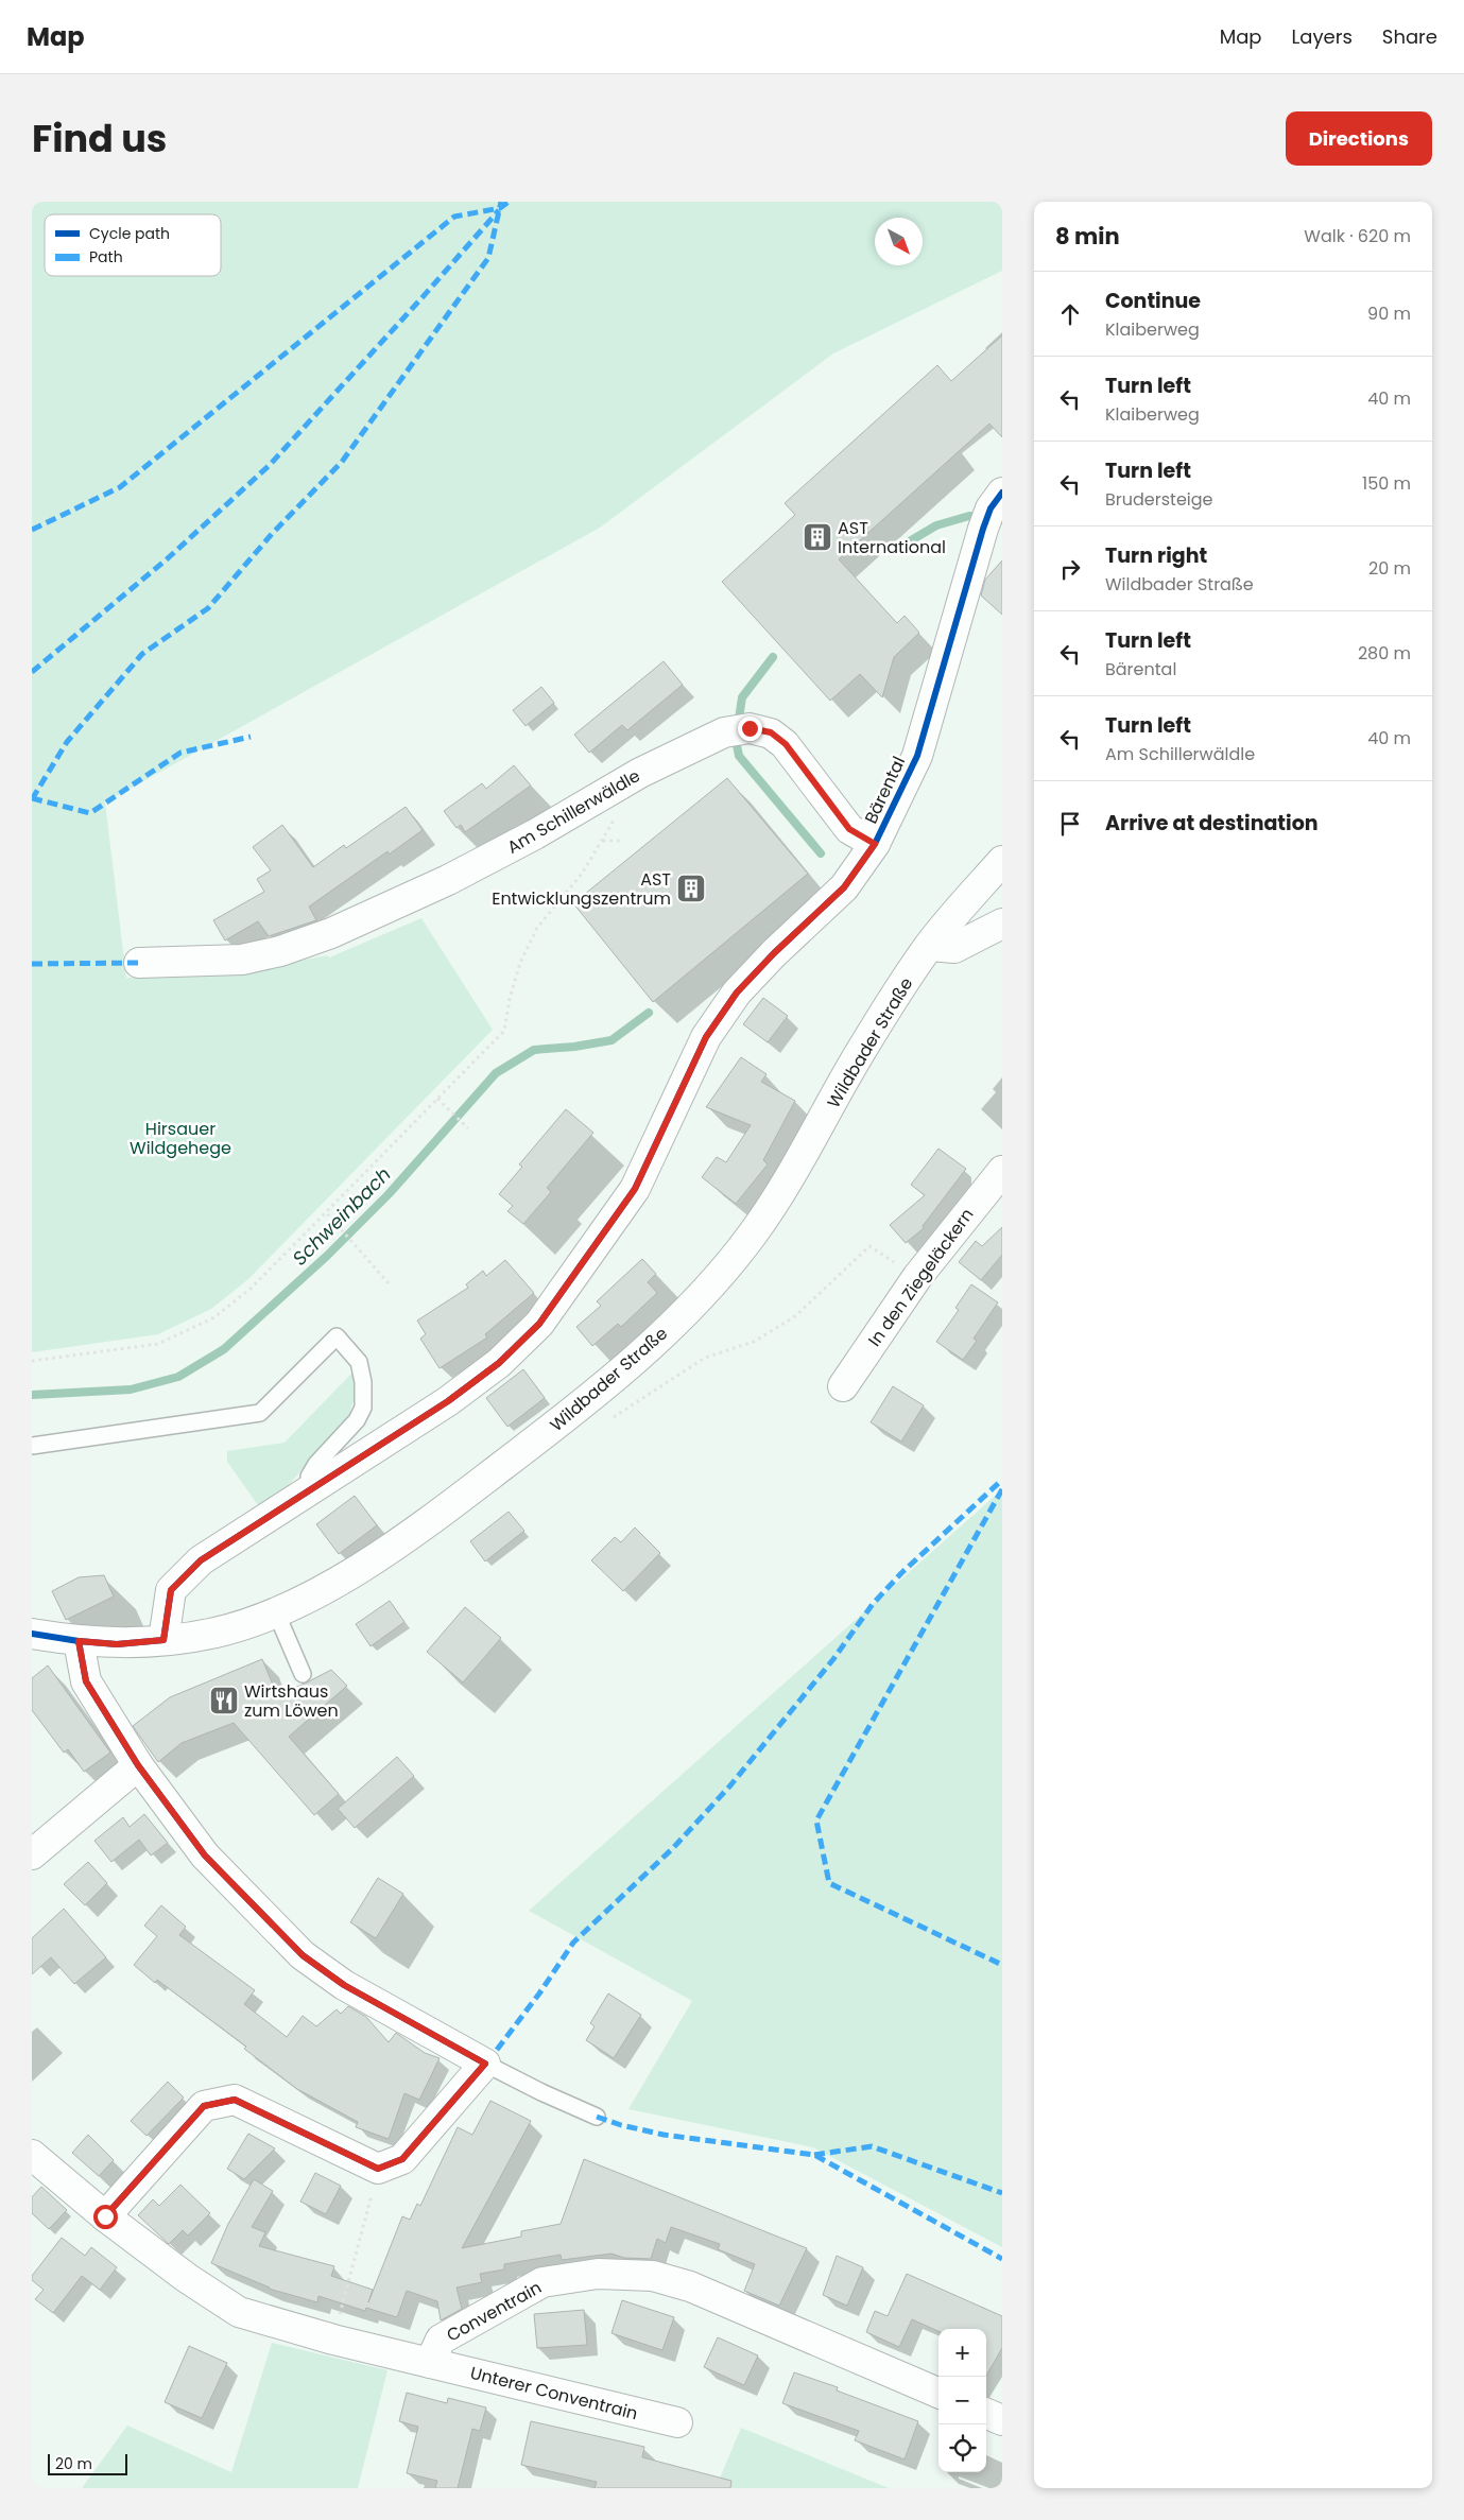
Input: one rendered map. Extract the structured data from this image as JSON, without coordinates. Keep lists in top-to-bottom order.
{
  "streets": {
    "street": [
      "Bärental",
      "Am Schillerwäldle",
      "Wildbader Straße",
      "In den Ziegeläckern",
      "Conventrain",
      "Unterer Conventrain"
    ]
  },
  "crossings": [
    ["Bärental", "Am Schillerwäldle"],
    ["Bärental", "Wildbader Straße"],
    ["Conventrain", "Unterer Conventrain"]
  ],
  "water": ["Schweinbach"],
  "parks": ["Hirsauer Wildgehege"],
  "places": {
    "building": ["AST International", "AST Entwicklungszentrum"],
    "restaurant": ["Wirtshaus zum Löwen"]
  },
  "legend": ["Cycle path", "Path"],
  "scale_bar": "20 m",
  "north": "bottom right",
  "page": {
    "header": "Map",
    "nav": ["Map", "Layers", "Share"],
    "title": "Find us",
    "buttons": "Directions",
    "heading": ["8 min", "Walk · 620 m"],
    "list": [
      ["Continue", "Klaiberweg", "90 m"],
      ["Turn left", "Klaiberweg", "40 m"],
      ["Turn left", "Brudersteige", "150 m"],
      ["Turn right", "Wildbader Straße", "20 m"],
      ["Turn left", "Bärental", "280 m"],
      ["Turn left", "Am Schillerwäldle", "40 m"],
      "Arrive at destination"
    ],
    "map_buttons": ["+", "−"],
    "scale": "20 m"
  }
}
